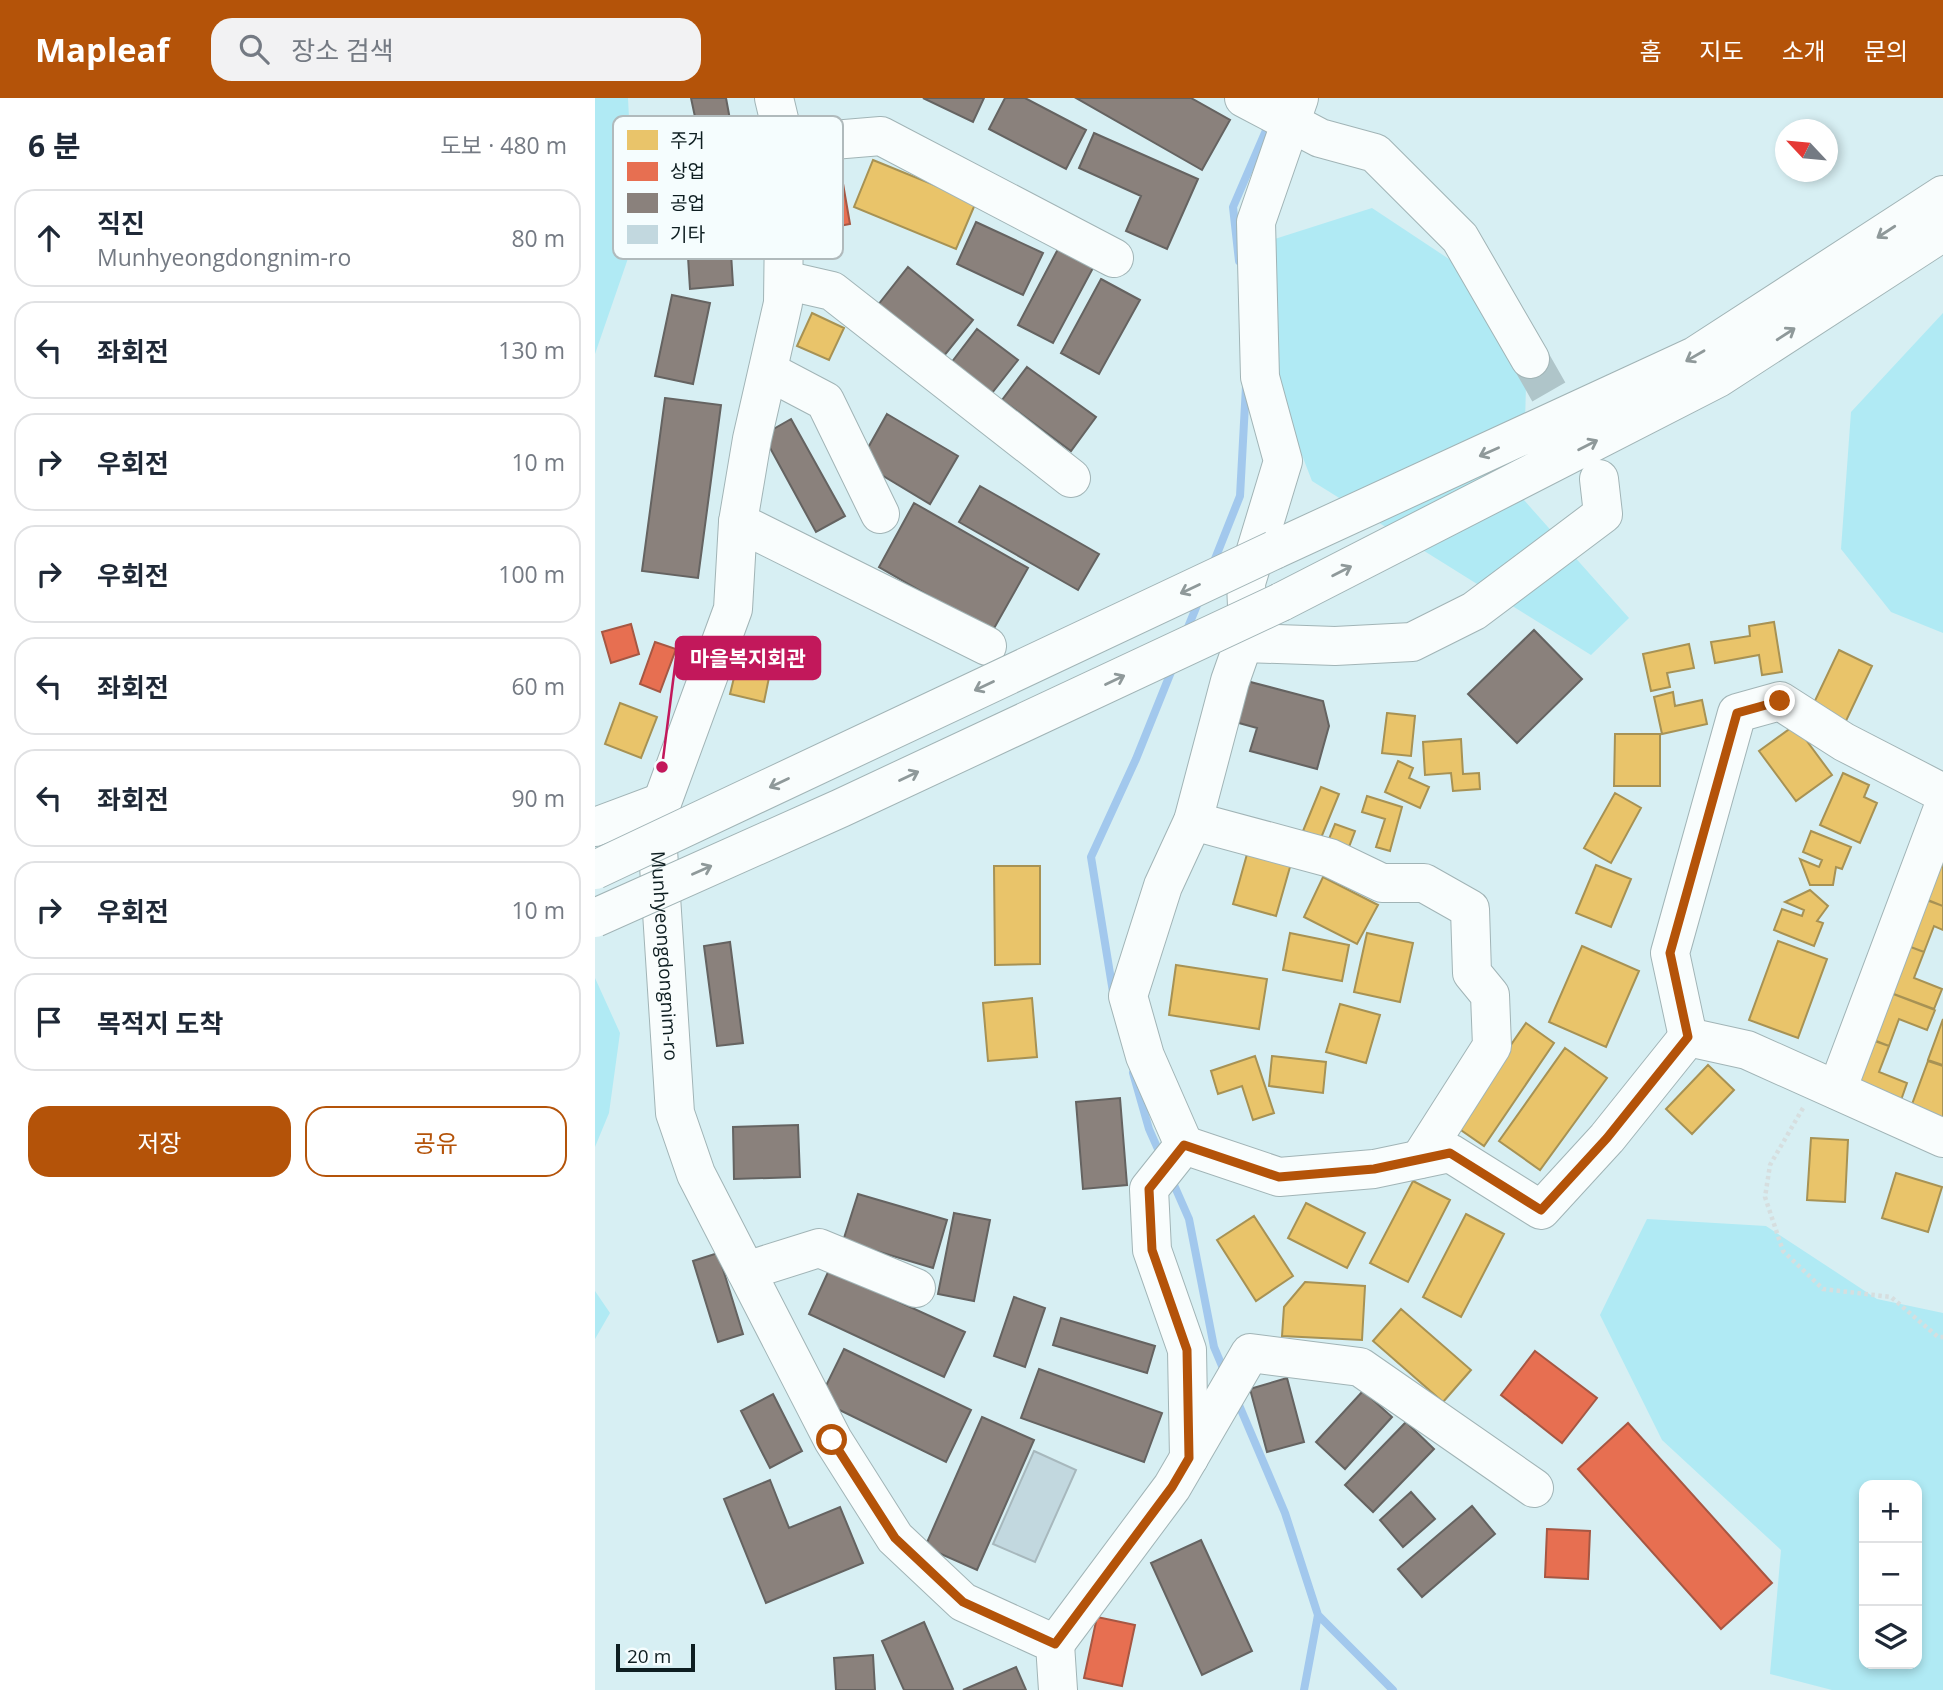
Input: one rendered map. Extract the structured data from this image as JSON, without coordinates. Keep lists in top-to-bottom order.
{
  "streets": {
    "main road": ["Munhyeongdongnim-ro"]
  },
  "places": ["마을복지회관"],
  "legend": [
    "주거",
    "상업",
    "공업",
    "기타"
  ],
  "scale_bar": "20 m",
  "north": "top left",
  "page": {
    "header": "Mapleaf",
    "search": "장소 검색",
    "nav": [
      "홈",
      "지도",
      "소개",
      "문의"
    ],
    "heading": ["6 분", "도보 · 480 m"],
    "list": [
      ["직진", "Munhyeongdongnim-ro", "80 m"],
      ["좌회전", "130 m"],
      ["우회전", "10 m"],
      ["우회전", "100 m"],
      ["좌회전", "60 m"],
      ["좌회전", "90 m"],
      ["우회전", "10 m"],
      "목적지 도착"
    ],
    "buttons": ["저장", "공유"],
    "map_buttons": ["+", "−"],
    "scale": "20 m"
  }
}
